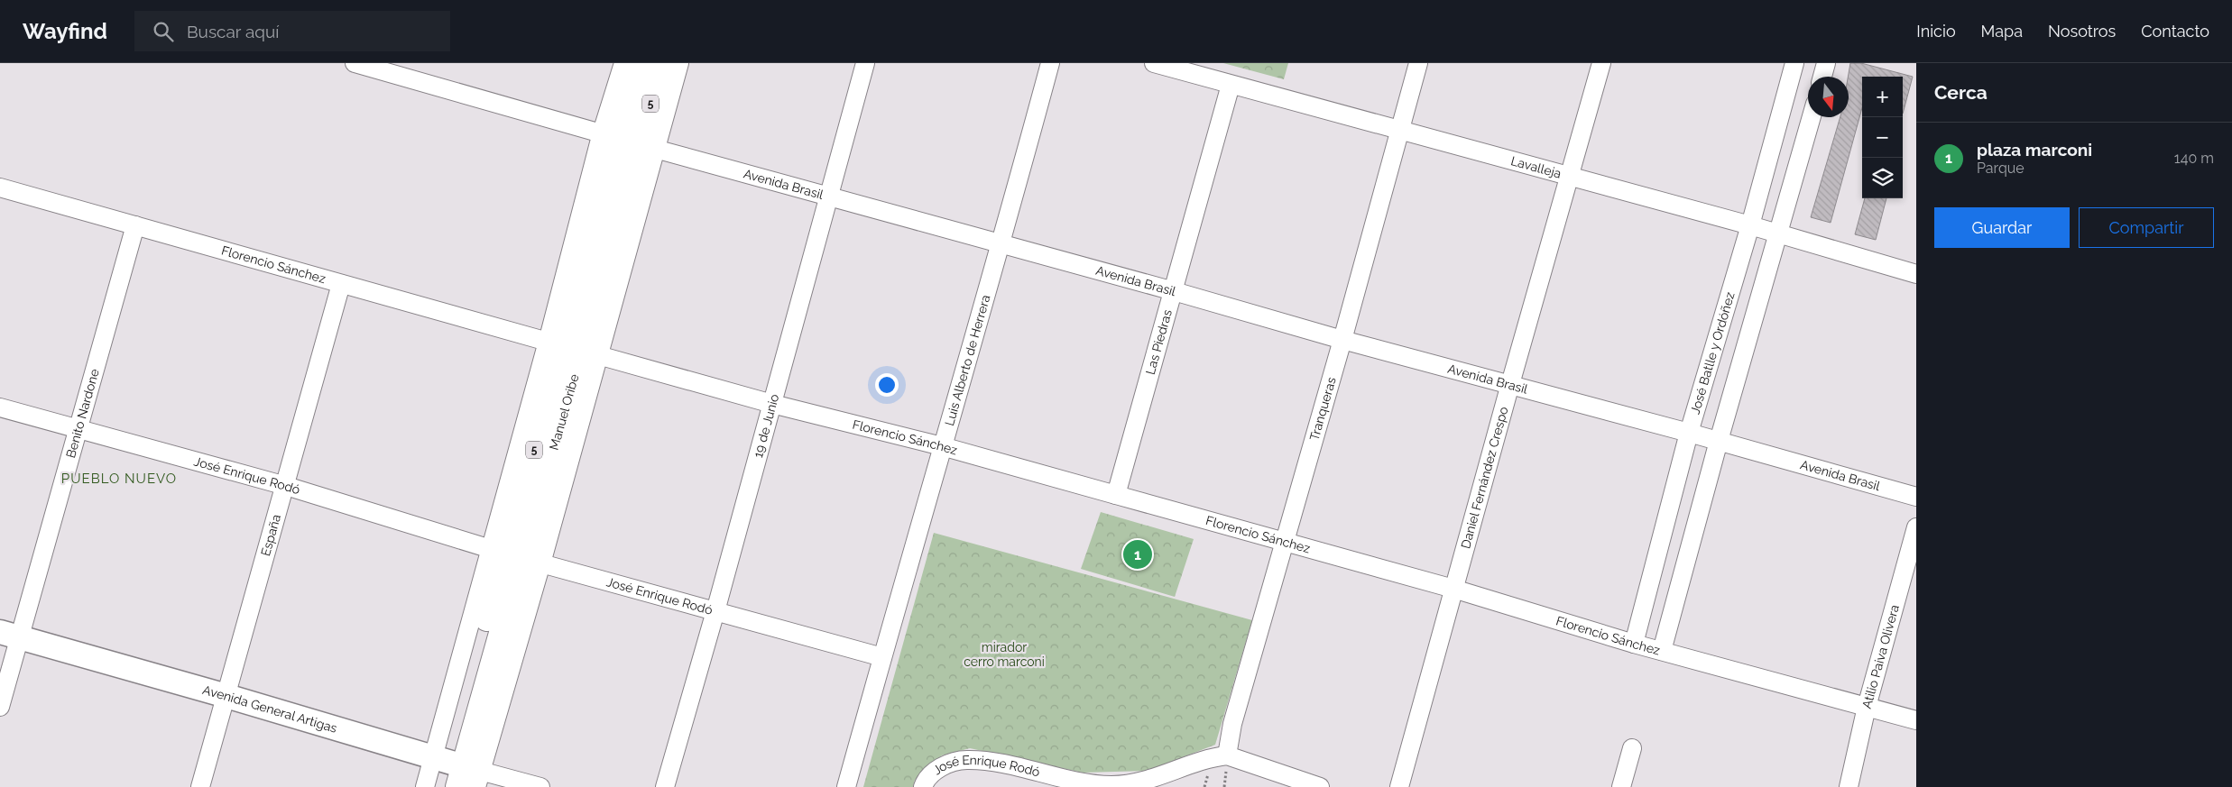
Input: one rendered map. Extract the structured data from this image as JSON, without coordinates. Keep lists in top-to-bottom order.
{
  "streets": {
    "highway": ["5", "Manuel Oribe"],
    "main road": ["Avenida General Artigas"],
    "street": [
      "Lavalleja",
      "Avenida Brasil",
      "Florencio Sánchez",
      "Las Piedras",
      "José Batlle y Ordóñez",
      "Luis Alberto de Herrera",
      "Tranqueras",
      "Benito Nardone",
      "19 de Junio",
      "José Enrique Rodó",
      "Daniel Fernández Crespo",
      "España",
      "Atilio Paiva Olivera"
    ]
  },
  "crossings": [
    ["Lavalleja", "Las Piedras"],
    ["Lavalleja", "José Batlle y Ordóñez"],
    ["Lavalleja", "Tranqueras"],
    ["Lavalleja", "Daniel Fernández Crespo"],
    ["Avenida Brasil", "Las Piedras"],
    ["Avenida Brasil", "José Batlle y Ordóñez"],
    ["Avenida Brasil", "Luis Alberto de Herrera"],
    ["Avenida Brasil", "Tranqueras"],
    ["Avenida Brasil", "Manuel Oribe"],
    ["Avenida Brasil", "19 de Junio"],
    ["Avenida Brasil", "Daniel Fernández Crespo"],
    ["Florencio Sánchez", "Las Piedras"],
    ["Florencio Sánchez", "José Batlle y Ordóñez"],
    ["Florencio Sánchez", "Luis Alberto de Herrera"],
    ["Florencio Sánchez", "Tranqueras"],
    ["Florencio Sánchez", "Manuel Oribe"],
    ["Florencio Sánchez", "Benito Nardone"],
    ["Florencio Sánchez", "19 de Junio"],
    ["Florencio Sánchez", "Daniel Fernández Crespo"],
    ["Florencio Sánchez", "España"],
    ["Florencio Sánchez", "Atilio Paiva Olivera"],
    ["Luis Alberto de Herrera", "José Enrique Rodó"],
    ["Tranqueras", "José Enrique Rodó"],
    ["Manuel Oribe", "José Enrique Rodó"],
    ["Manuel Oribe", "Avenida General Artigas"],
    ["Benito Nardone", "José Enrique Rodó"],
    ["Benito Nardone", "Avenida General Artigas"],
    ["19 de Junio", "José Enrique Rodó"],
    ["José Enrique Rodó", "España"],
    ["España", "Avenida General Artigas"]
  ],
  "districts": ["PUEBLO NUEVO"],
  "parks": ["mirador cerro marconi"],
  "north": "bottom",
  "page": {
    "header": "Wayfind",
    "search": "Buscar aquí",
    "nav": [
      "Inicio",
      "Mapa",
      "Nosotros",
      "Contacto"
    ],
    "heading": "Cerca",
    "map_buttons": ["+", "−"],
    "list": [
      {
        "mark": "1",
        "name": "plaza marconi",
        "note": "Parque",
        "value": "140 m"
      }
    ],
    "buttons": ["Guardar", "Compartir"],
    "pins": "1"
  }
}
